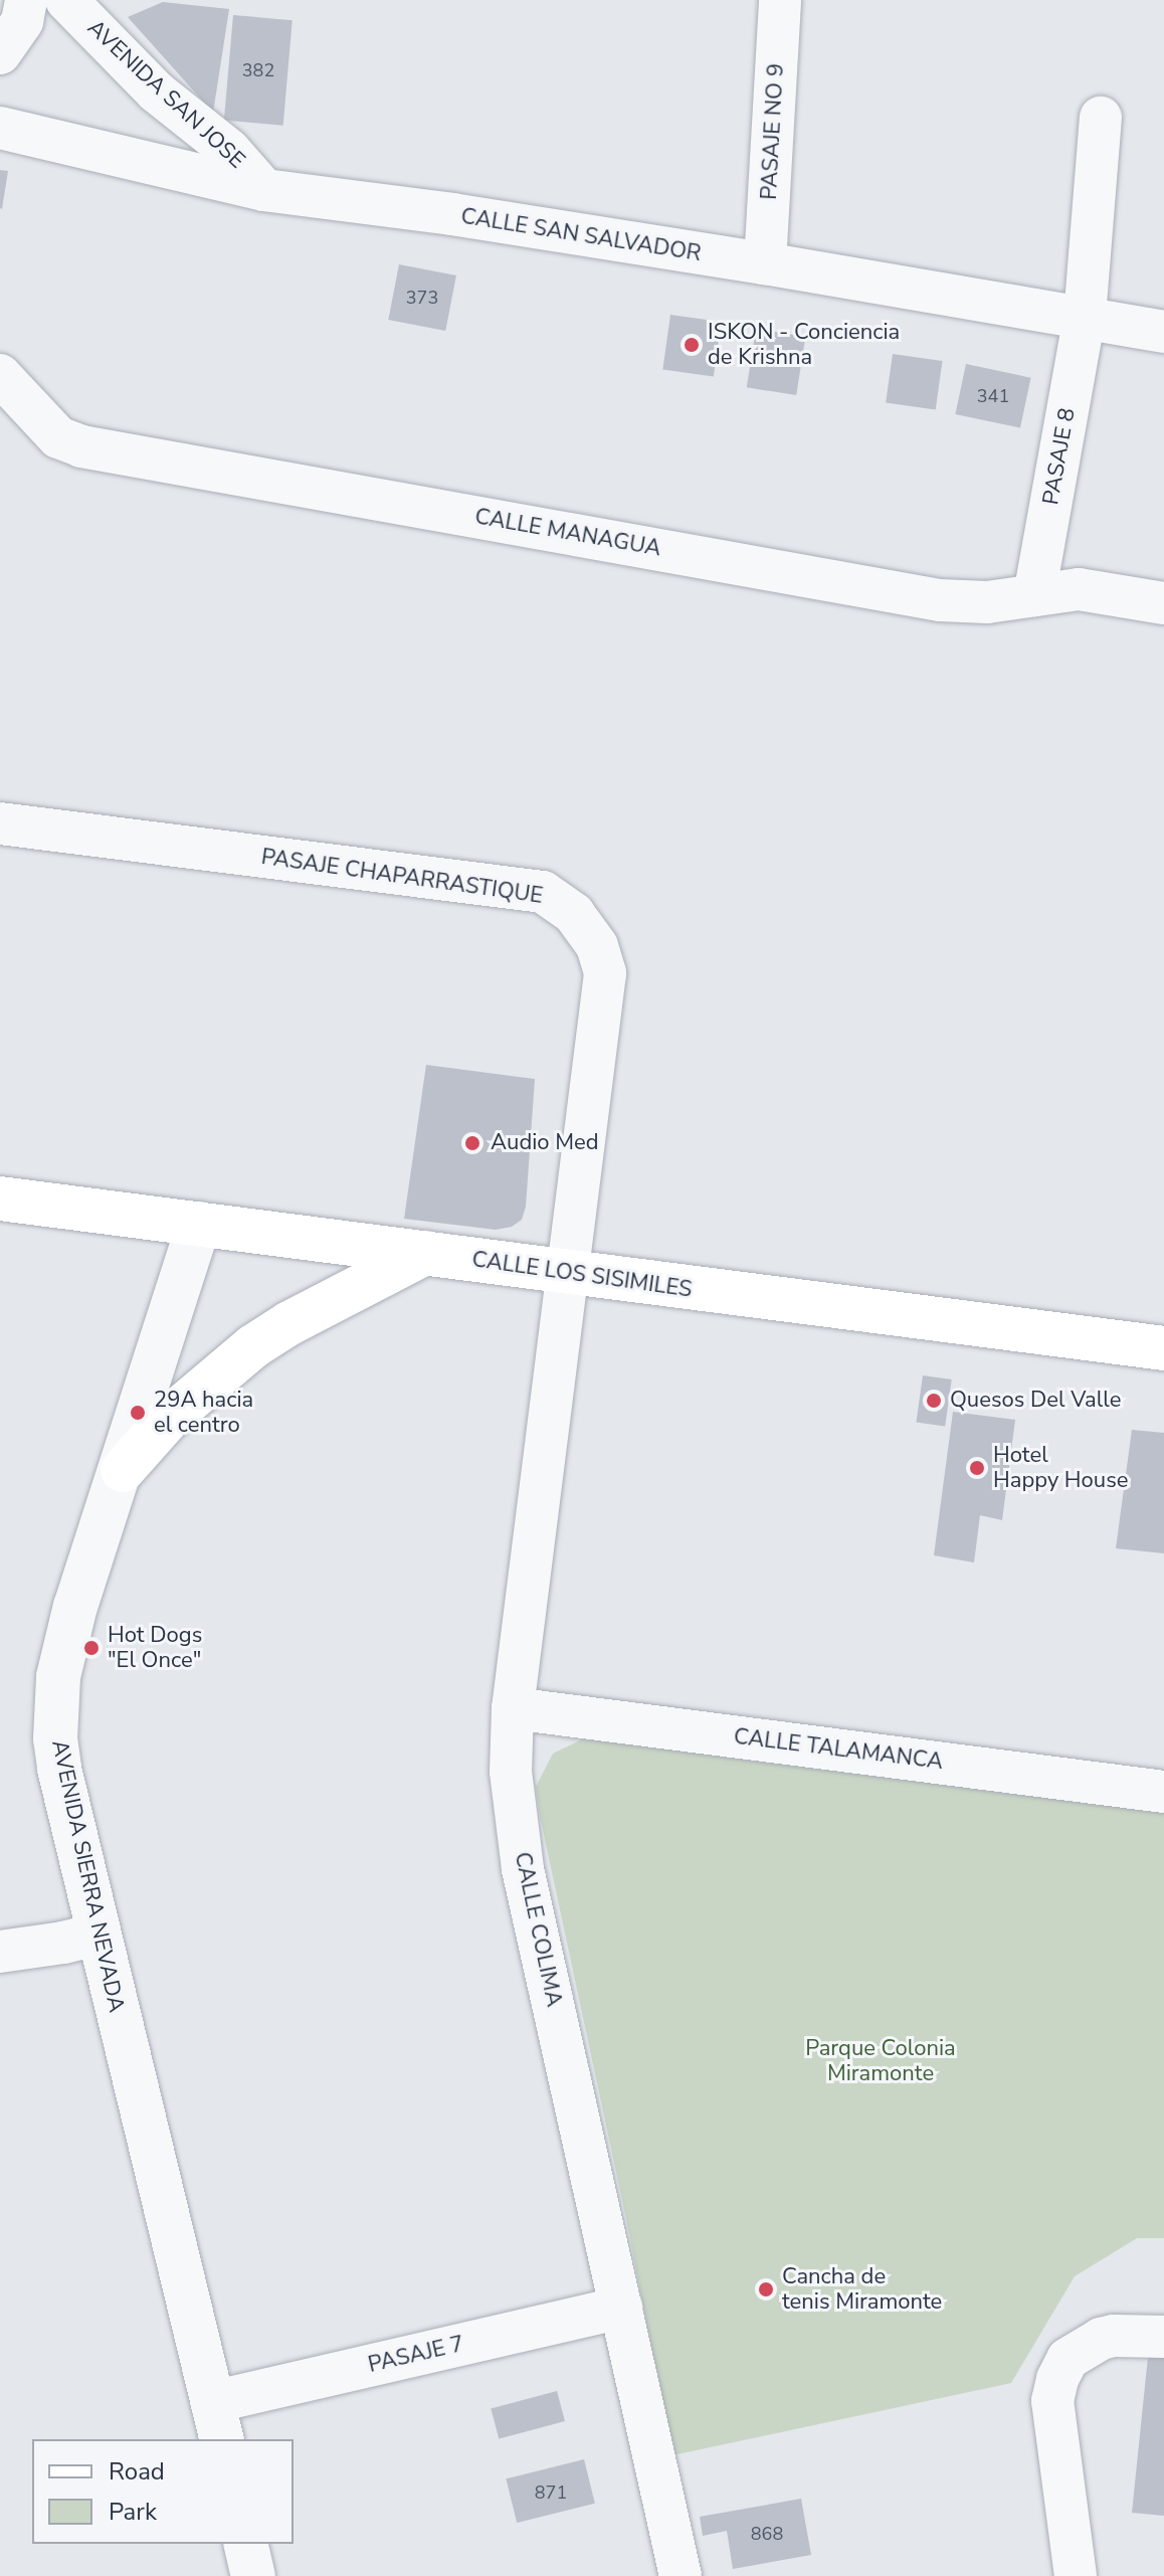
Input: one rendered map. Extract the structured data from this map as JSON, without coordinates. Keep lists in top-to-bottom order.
{
  "streets": {
    "main road": ["CALLE LOS SISIMILES"],
    "street": [
      "AVENIDA SAN JOSE",
      "PASAJE NO 9",
      "CALLE SAN SALVADOR",
      "PASAJE 8",
      "CALLE MANAGUA",
      "PASAJE CHAPARRASTIQUE",
      "CALLE TALAMANCA",
      "AVENIDA SIERRA NEVADA",
      "CALLE COLIMA",
      "PASAJE 7"
    ]
  },
  "crossings": [
    ["AVENIDA SAN JOSE", "CALLE SAN SALVADOR"],
    ["PASAJE NO 9", "CALLE SAN SALVADOR"],
    ["CALLE SAN SALVADOR", "PASAJE 8"],
    ["PASAJE 8", "CALLE MANAGUA"],
    ["PASAJE CHAPARRASTIQUE", "CALLE LOS SISIMILES"],
    ["PASAJE CHAPARRASTIQUE", "CALLE COLIMA"],
    ["CALLE LOS SISIMILES", "AVENIDA SIERRA NEVADA"],
    ["CALLE LOS SISIMILES", "CALLE COLIMA"],
    ["CALLE TALAMANCA", "CALLE COLIMA"],
    ["AVENIDA SIERRA NEVADA", "PASAJE 7"],
    ["CALLE COLIMA", "PASAJE 7"]
  ],
  "parks": ["Parque Colonia Miramonte"],
  "places": [
    "ISKON - Conciencia de Krishna",
    "Audio Med",
    "Quesos Del Valle",
    "29A hacia el centro",
    "Hotel Happy House",
    "Hot Dogs \"El Once\"",
    "Cancha de tenis Miramonte"
  ],
  "house_numbers": [
    "382",
    "373",
    "341",
    "871",
    "868"
  ],
  "legend": ["Road", "Park"]
}
